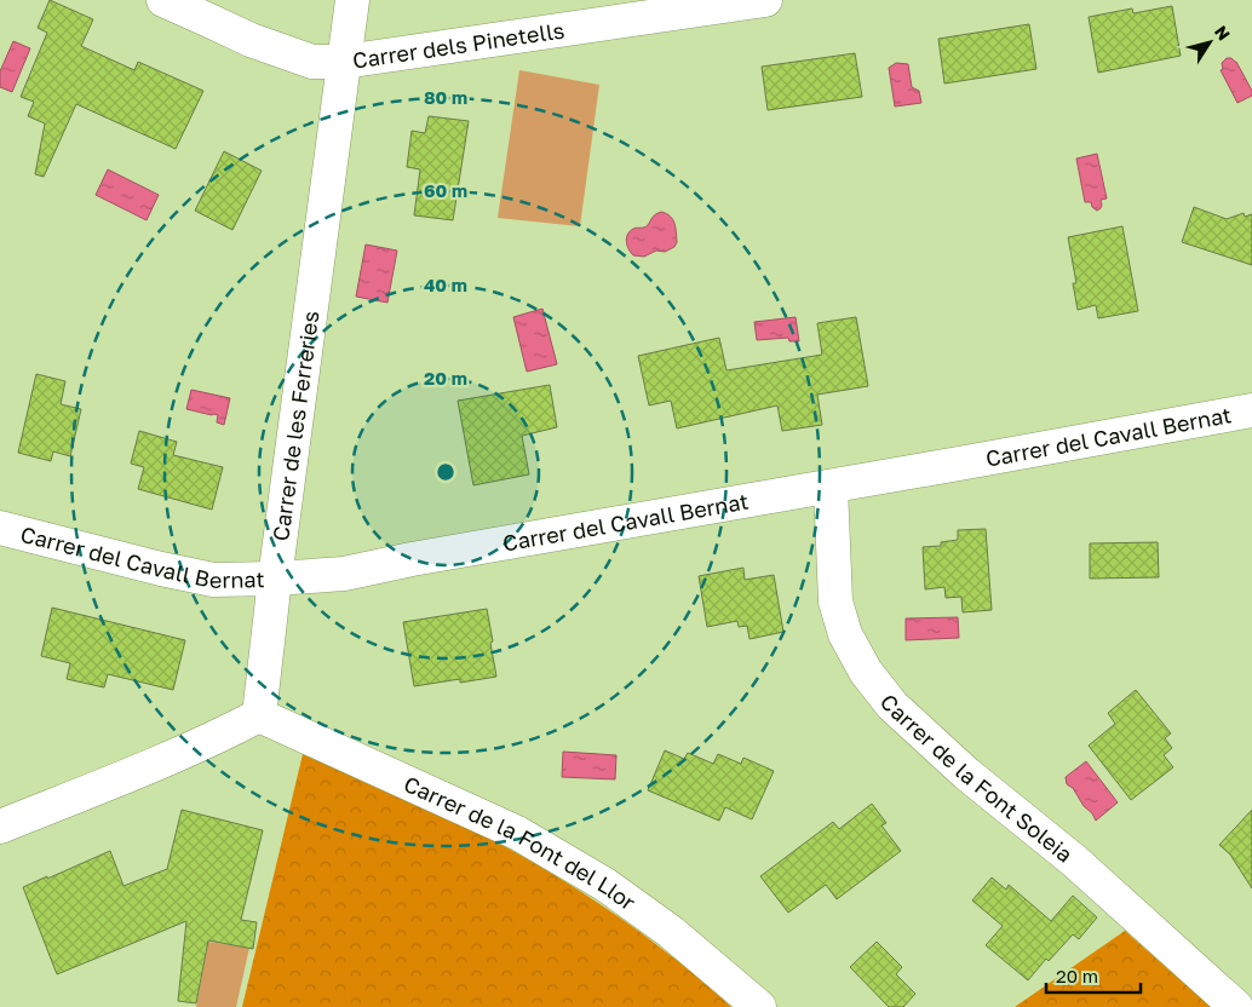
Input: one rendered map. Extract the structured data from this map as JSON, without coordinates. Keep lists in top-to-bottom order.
{
  "streets": {
    "street": [
      "Carrer dels Pinetells",
      "Carrer de les Ferreries",
      "Carrer del Cavall Bernat",
      "Carrer de la Font Soleia",
      "Carrer de la Font del Llor"
    ]
  },
  "crossings": [
    ["Carrer dels Pinetells", "Carrer de les Ferreries"],
    ["Carrer de les Ferreries", "Carrer del Cavall Bernat"],
    ["Carrer de les Ferreries", "Carrer de la Font del Llor"],
    ["Carrer del Cavall Bernat", "Carrer de la Font Soleia"]
  ],
  "scale_bar": "20 m",
  "north": "top right",
  "rings": [
    "80 m",
    "60 m",
    "40 m",
    "20 m"
  ]
}
